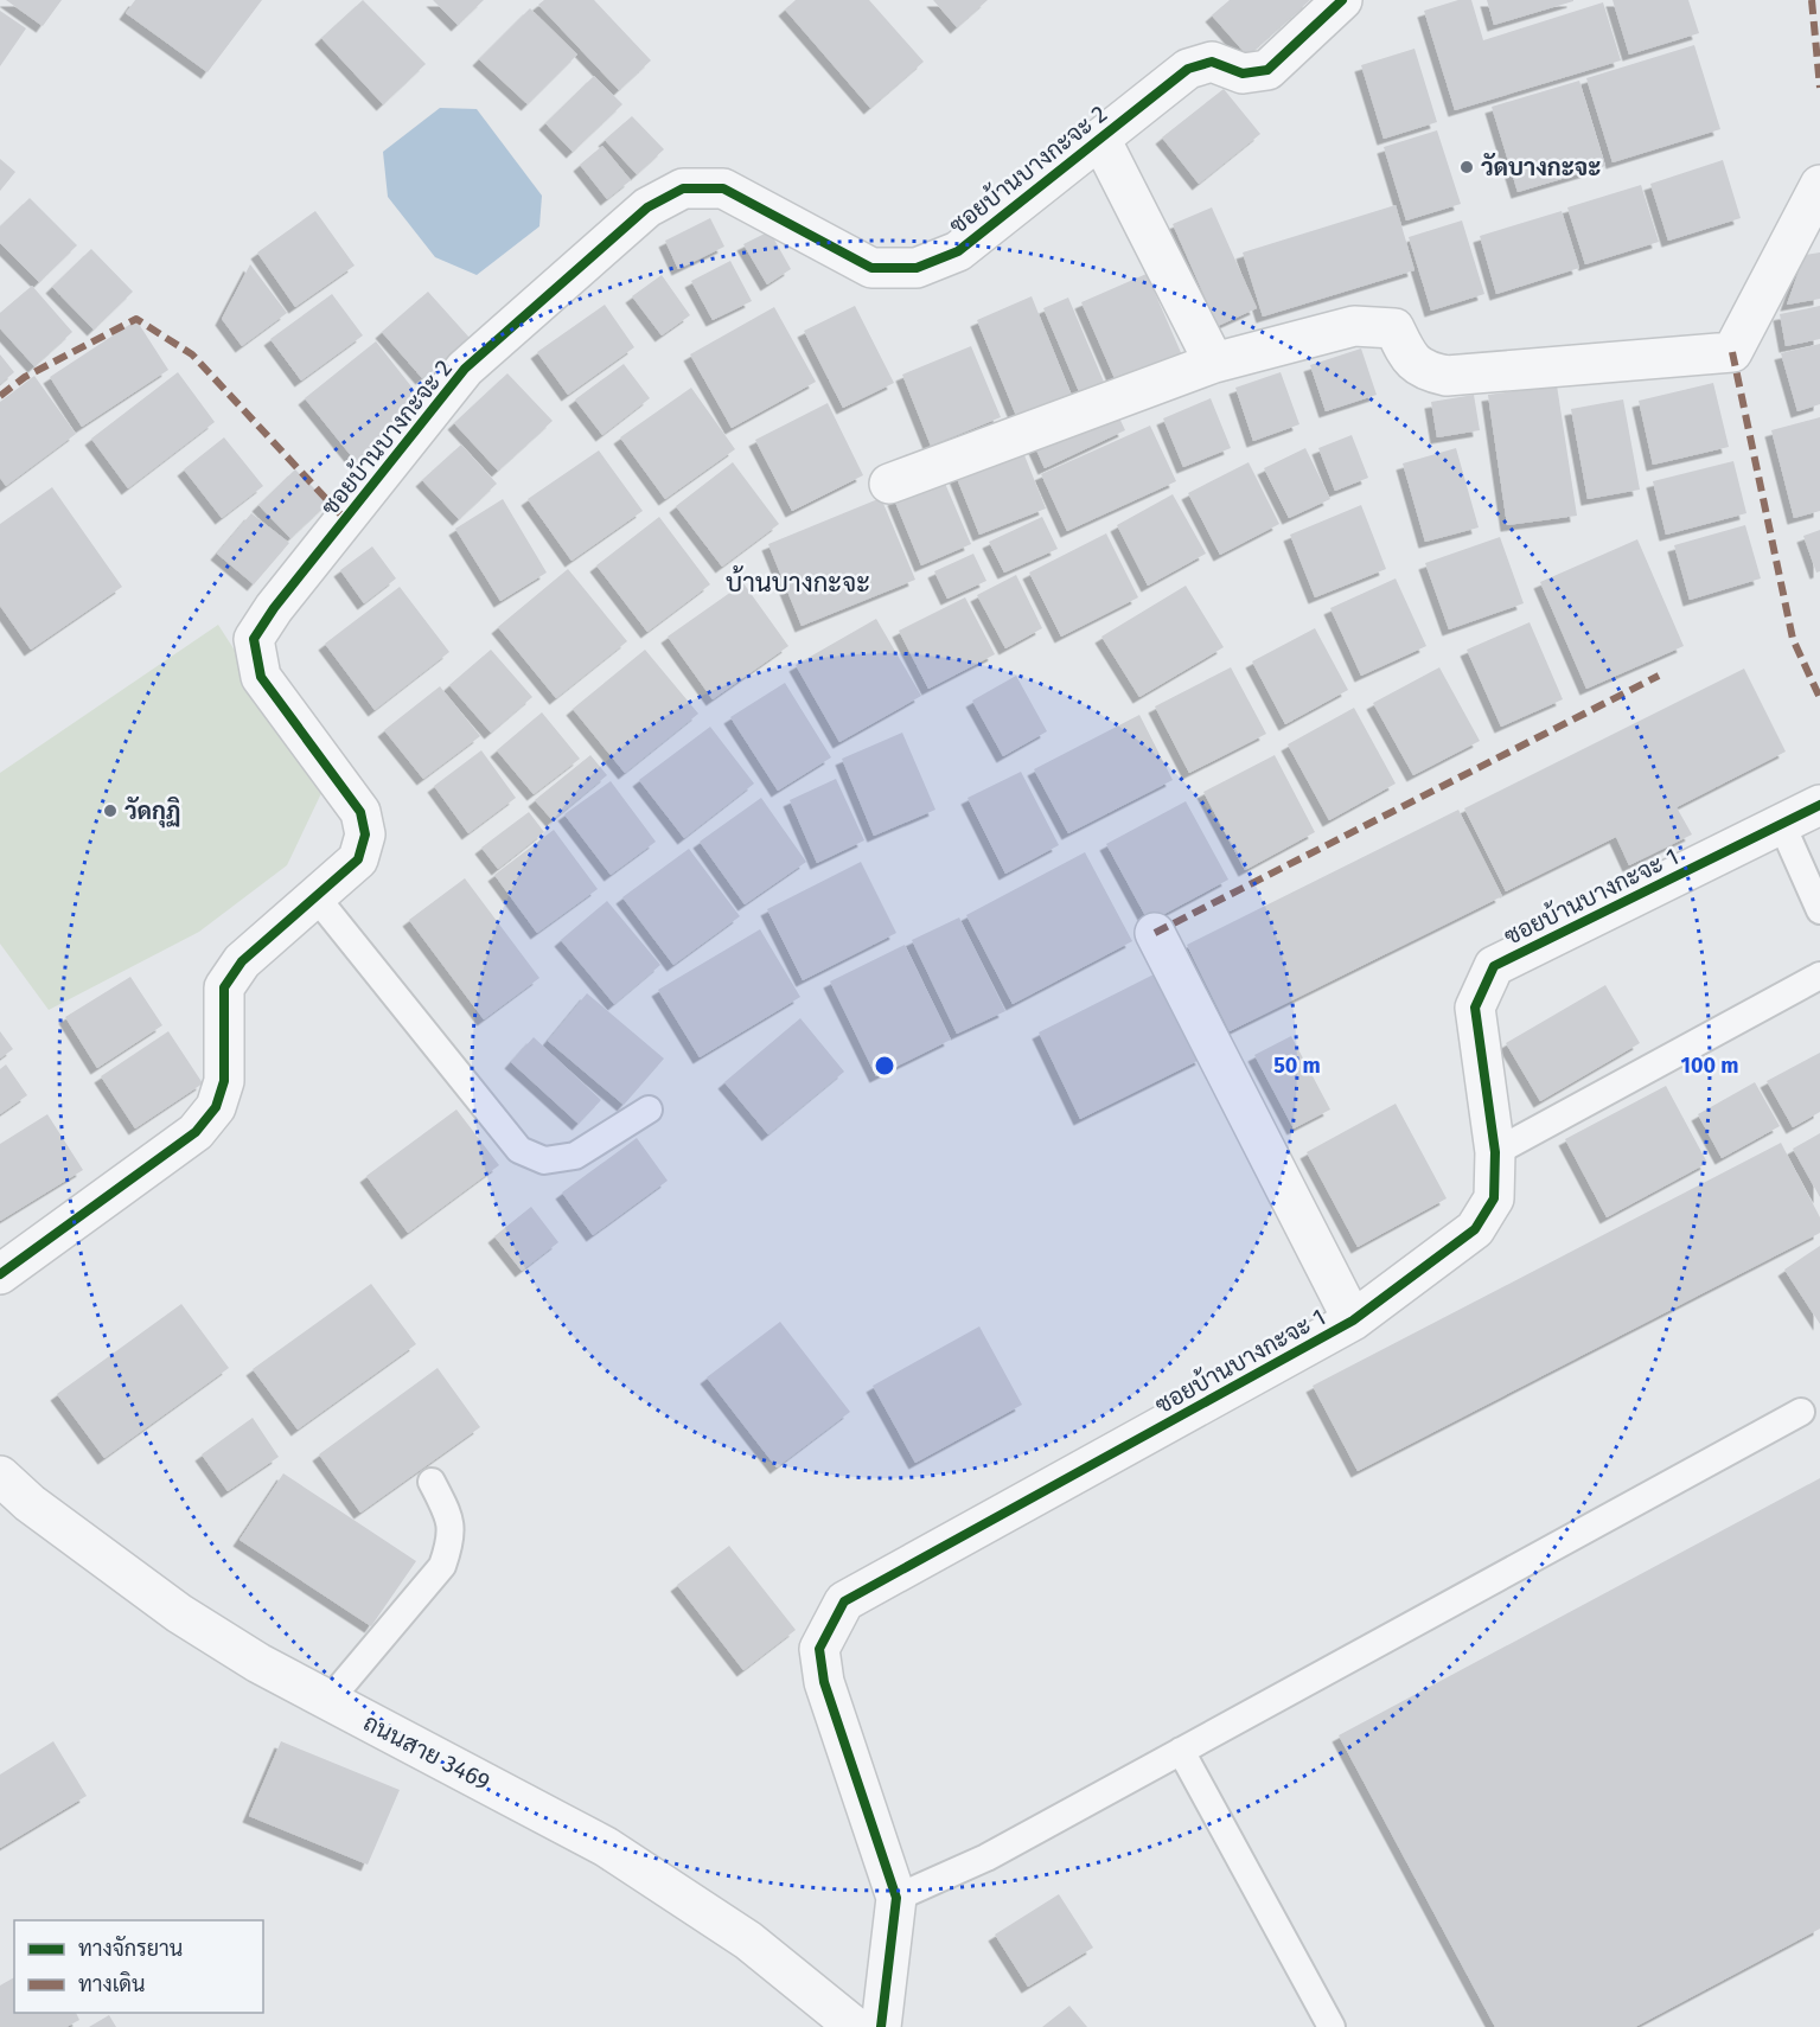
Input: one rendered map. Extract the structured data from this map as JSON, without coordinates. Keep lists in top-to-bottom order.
{
  "streets": {
    "street": ["ซอยบ้านบางกะจะ 2", "ซอยบ้านบางกะจะ 1", "ถนนสาย 3469"]
  },
  "districts": ["บ้านบางกะจะ"],
  "places": ["วัดบางกะจะ", "วัดกุฏิ"],
  "legend": ["ทางจักรยาน", "ทางเดิน"],
  "rings": ["50 m", "100 m"]
}
